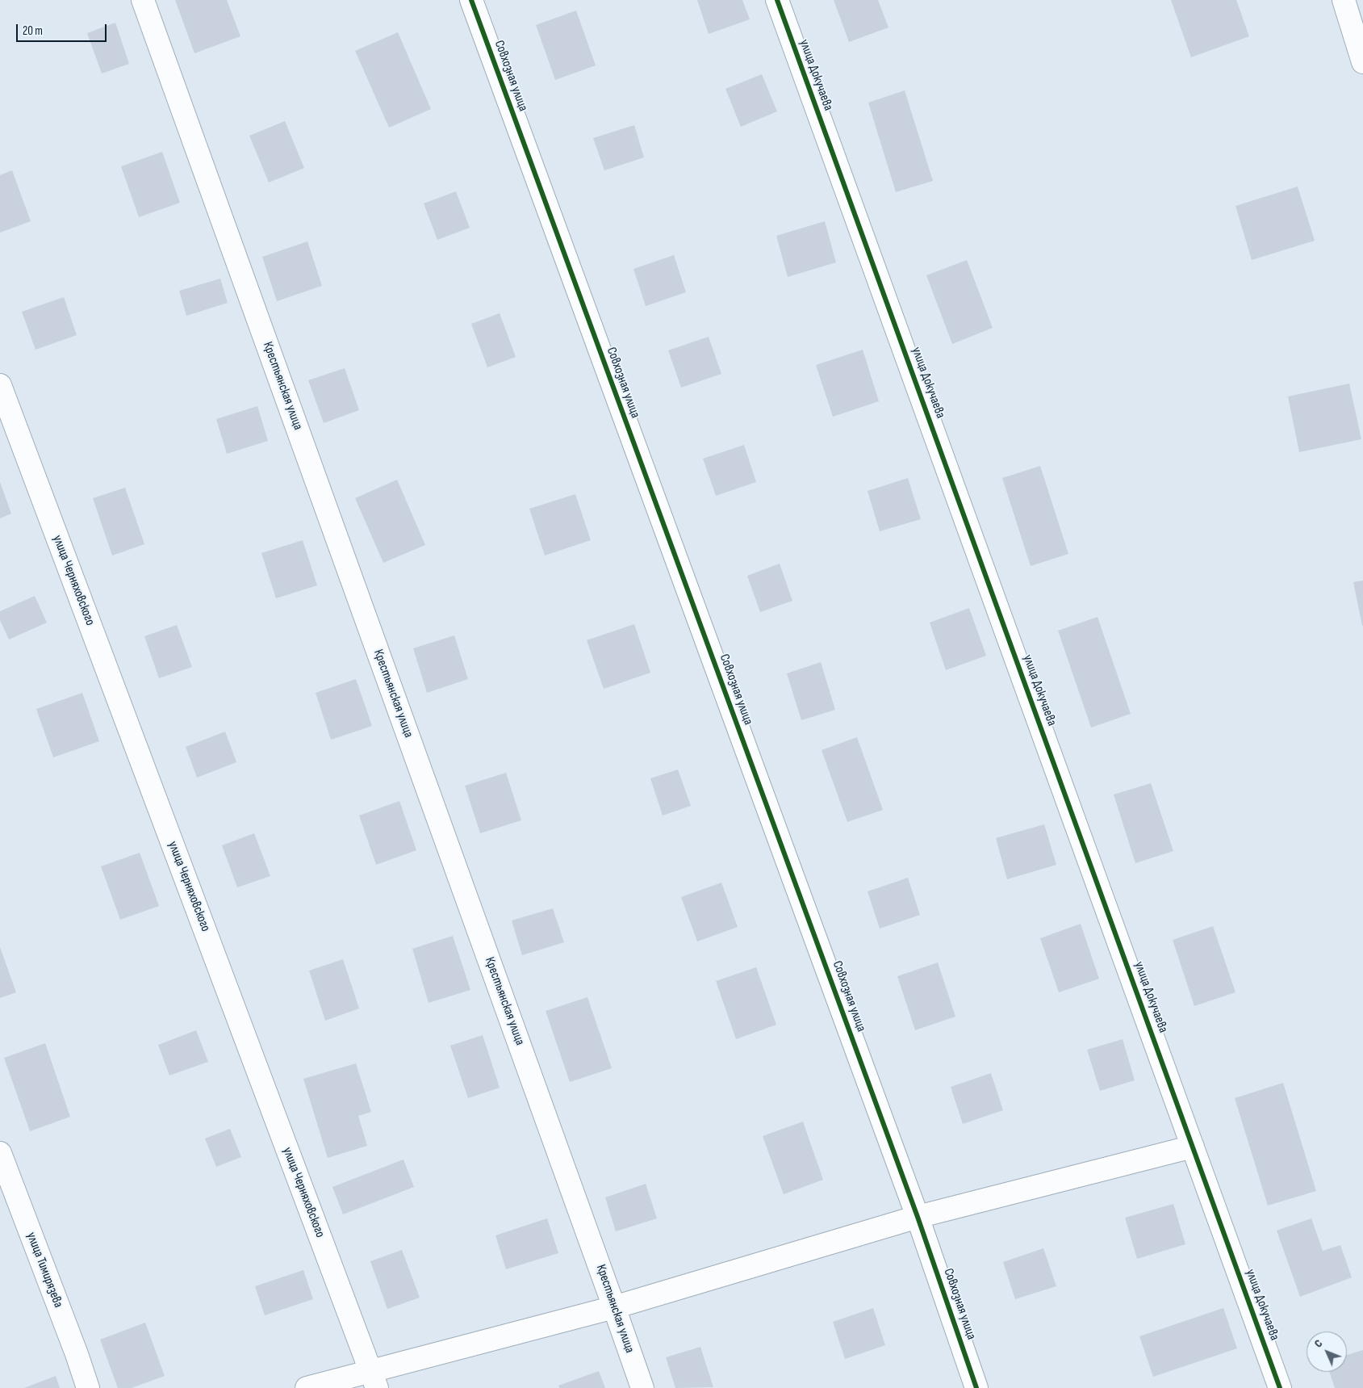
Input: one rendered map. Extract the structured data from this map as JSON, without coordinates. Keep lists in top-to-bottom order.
{
  "streets": {
    "street": [
      "улица Докучаева",
      "Совхозная улица",
      "Крестьянская улица",
      "улица Черняховского",
      "улица Тимирязева"
    ]
  },
  "scale_bar": "20 m",
  "north": "top left"
}
